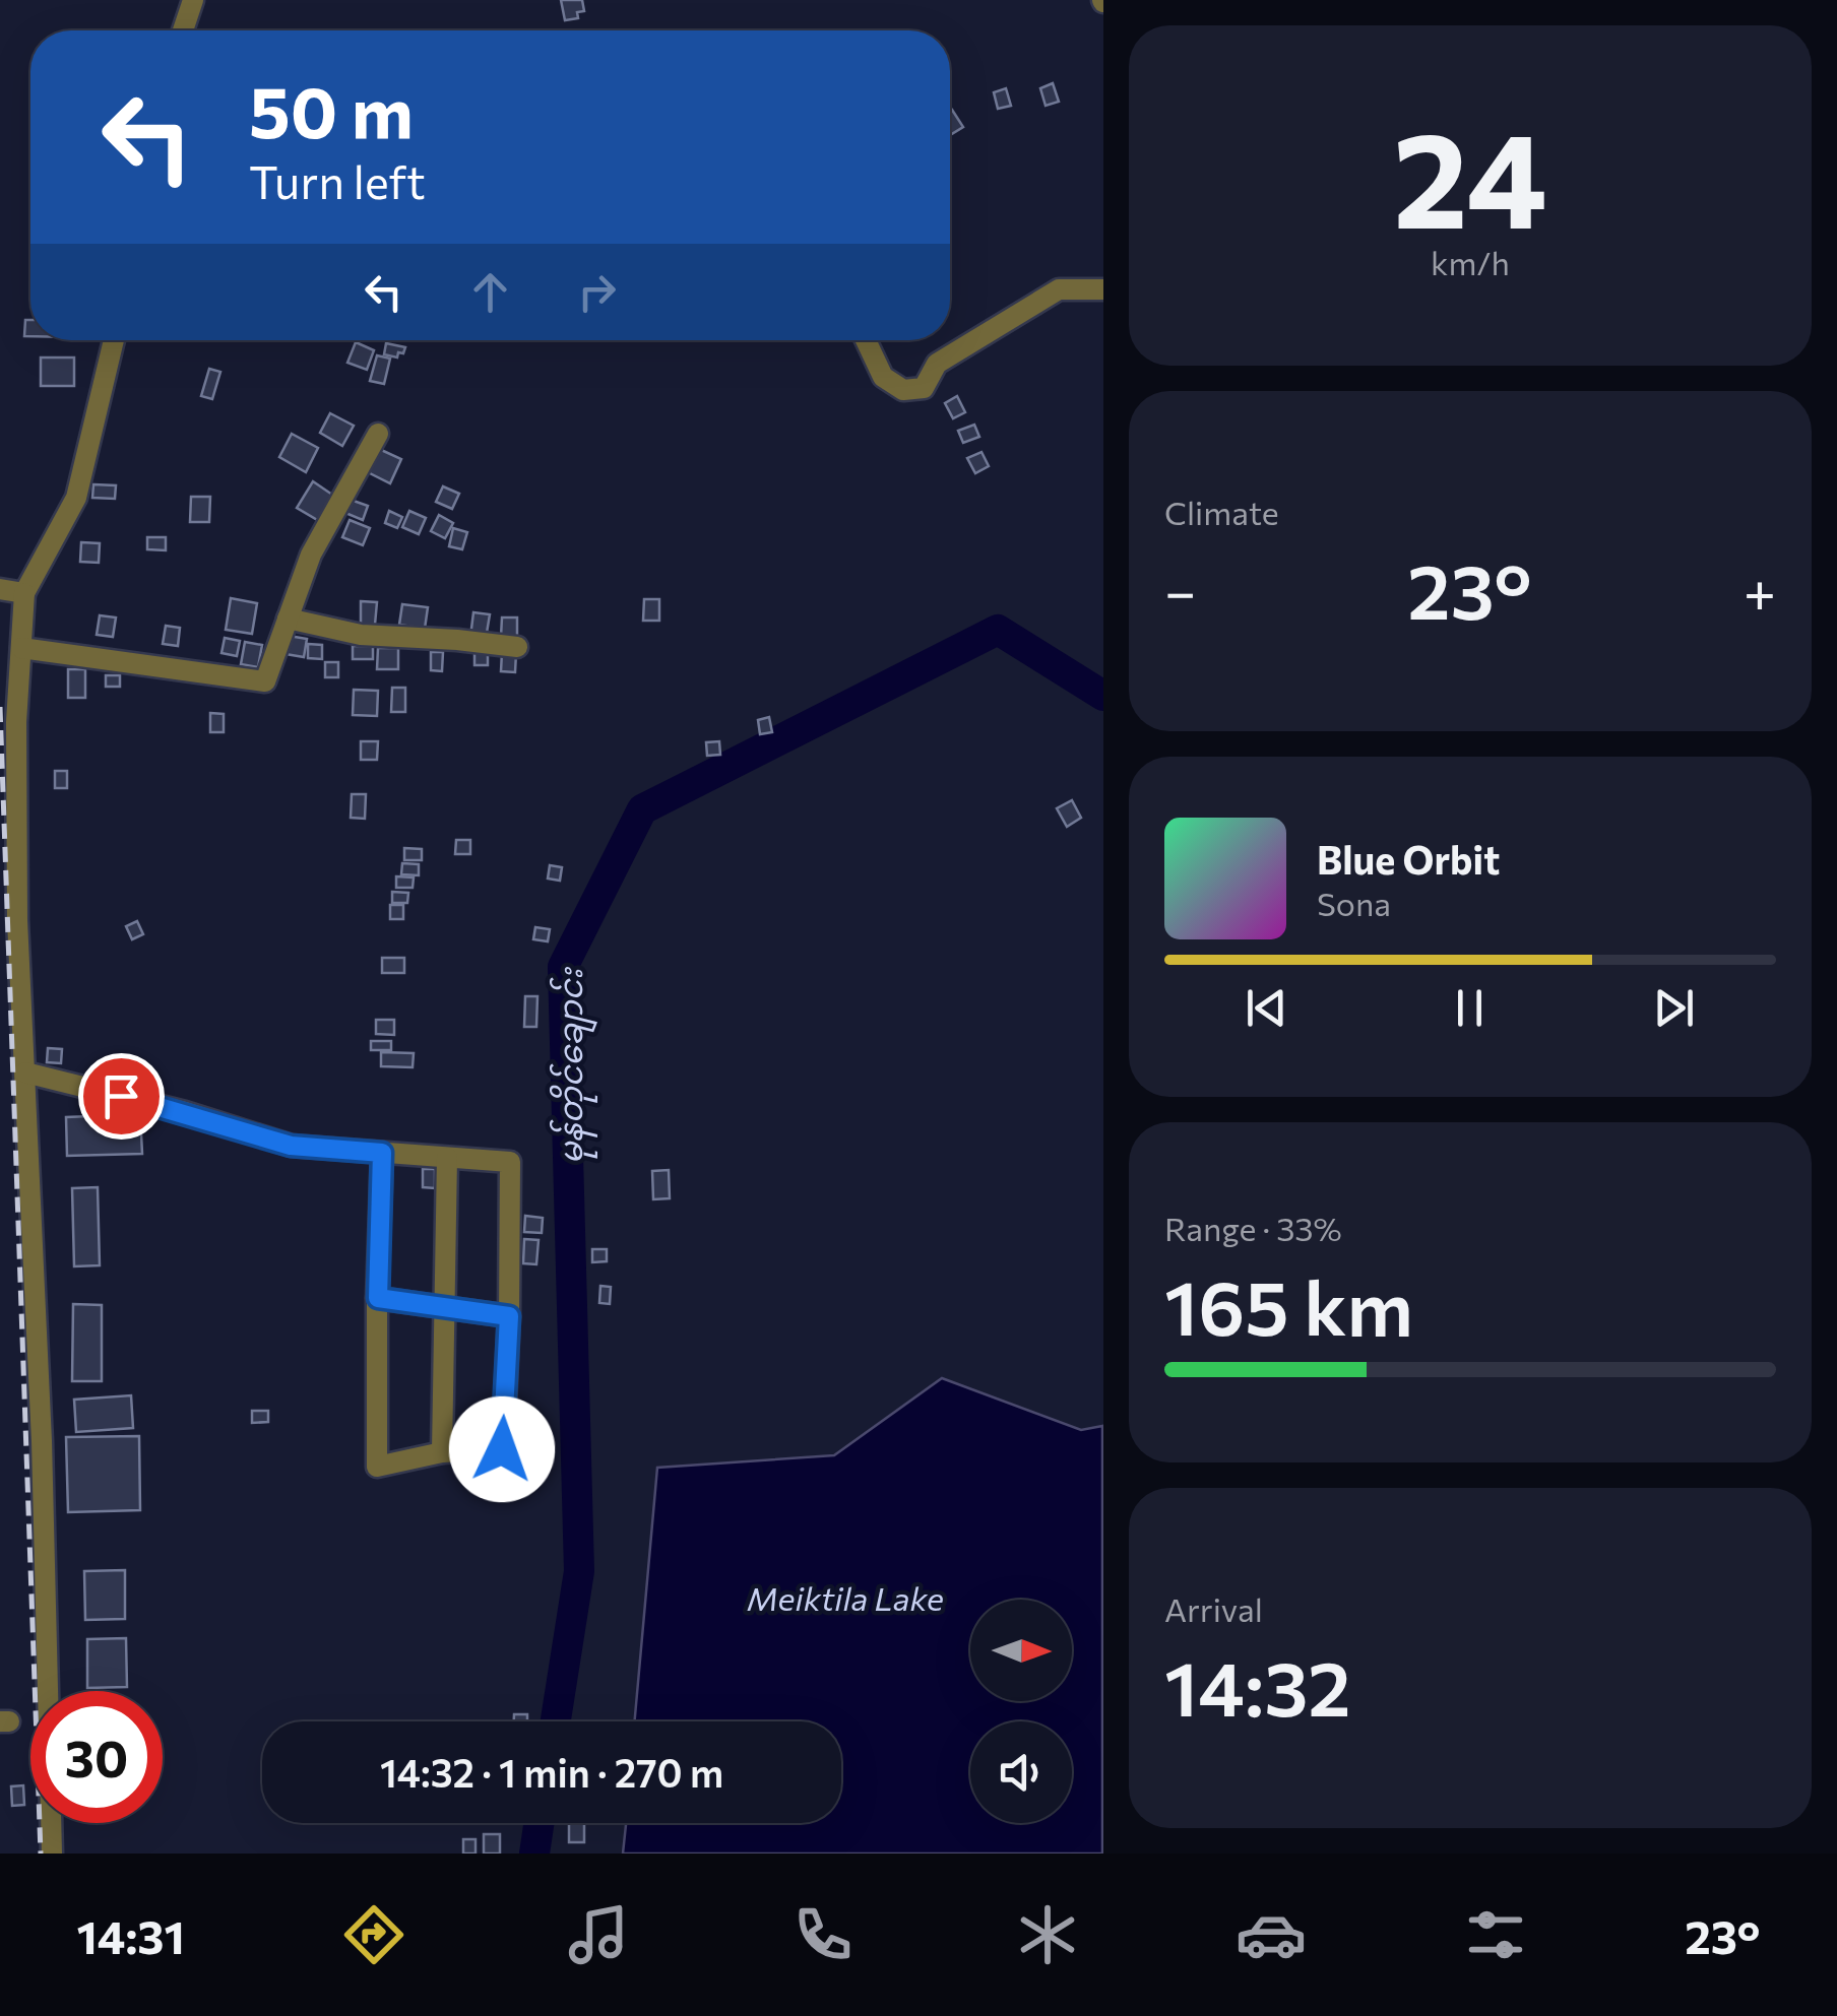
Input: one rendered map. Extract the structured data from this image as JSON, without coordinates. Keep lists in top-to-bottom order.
{
  "water": ["မုန်တိုင်ချောင်း", "Meiktila Lake"],
  "north": "right",
  "page": {
    "tile": [
      ["24", "km/h"],
      "Climate",
      ["Range · 33%", "165 km"],
      ["Arrival", "14:32"]
    ],
    "turn": ["50 m", "Turn left"],
    "heat": ["−", "23°", "+"],
    "song": ["Blue Orbit", "Sona"],
    "limit": "30",
    "trip": "14:32 · 1 min · 270 m",
    "tabs": ["14:31", "23°"]
  }
}
